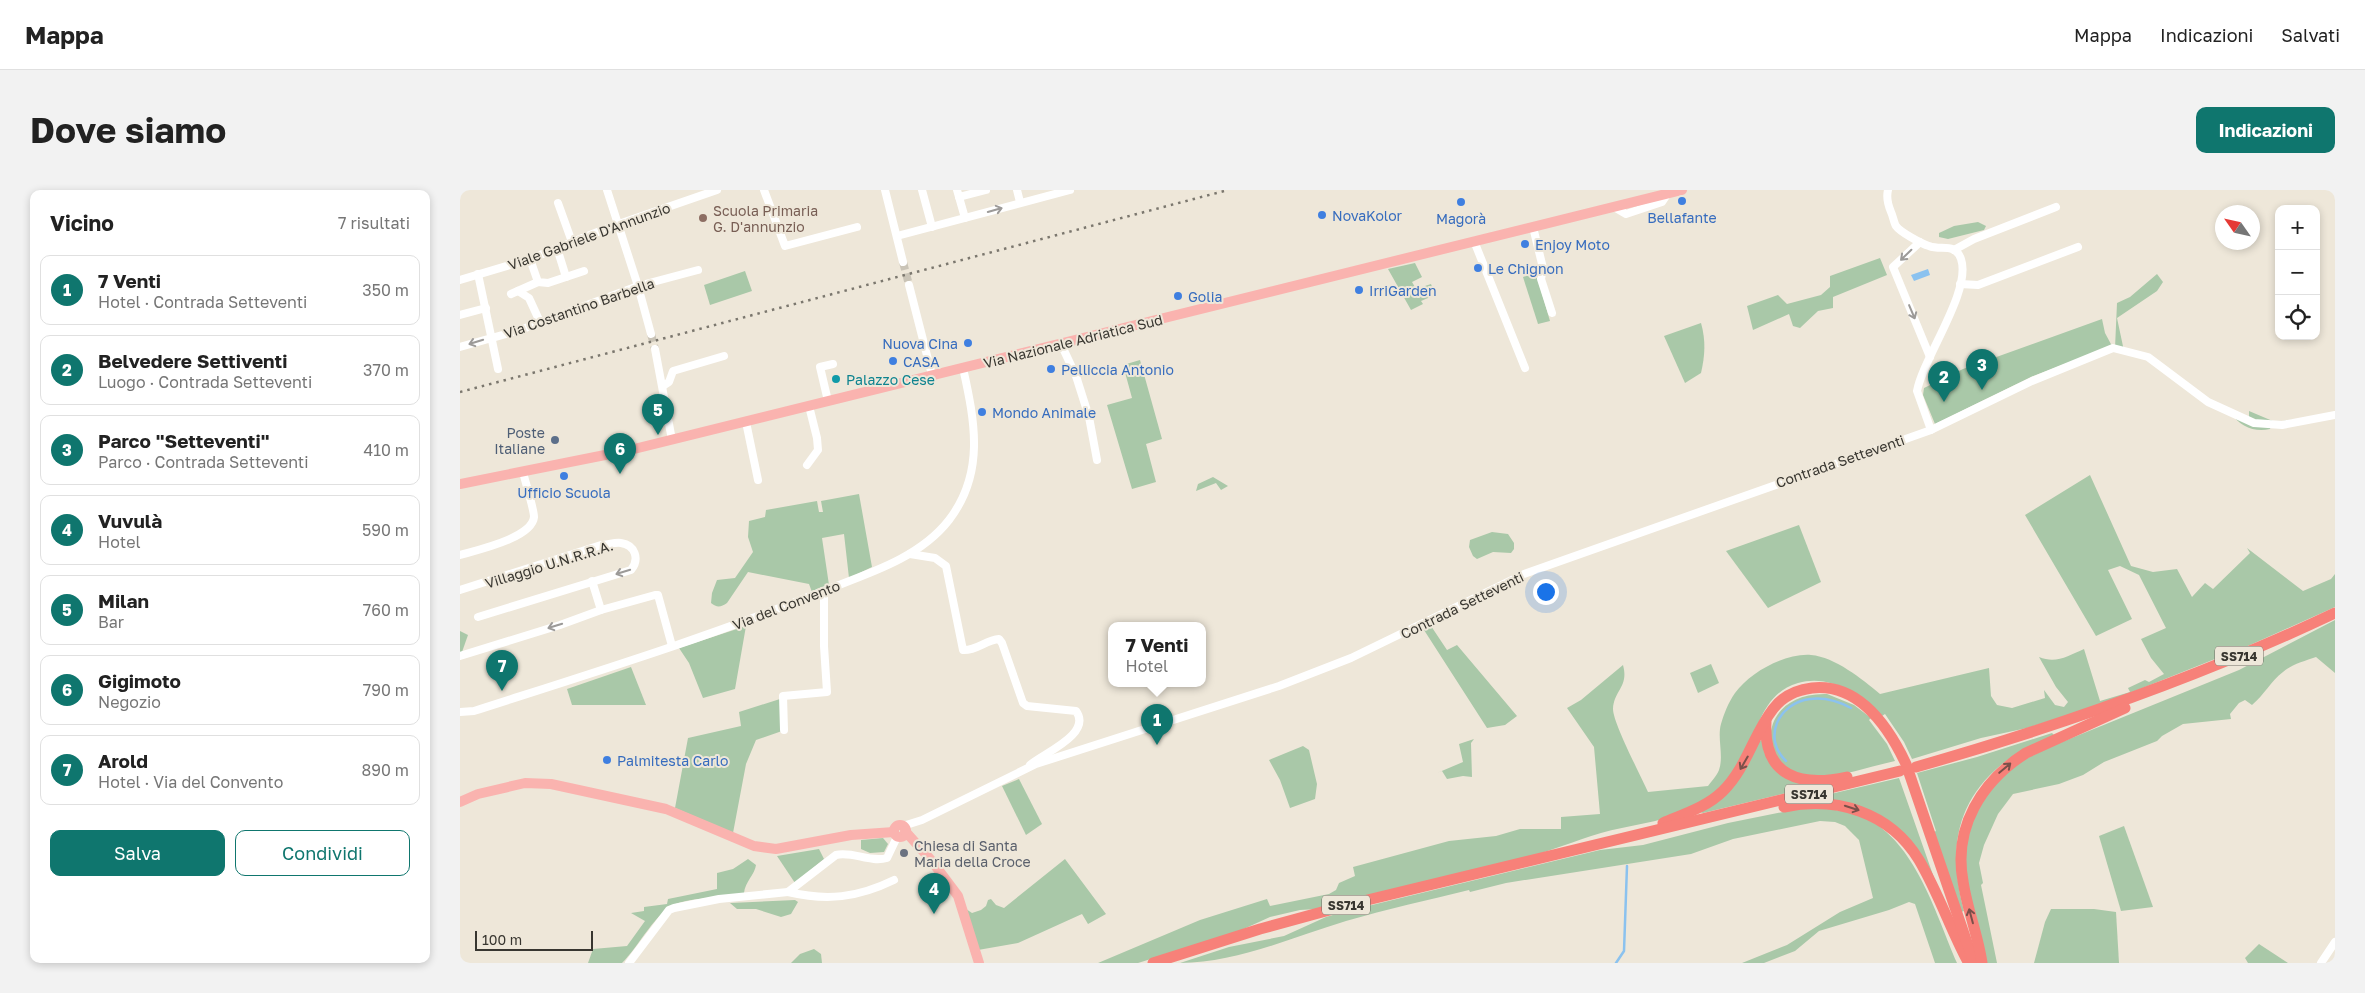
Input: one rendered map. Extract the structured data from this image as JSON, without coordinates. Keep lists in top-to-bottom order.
{
  "streets": {
    "highway": ["SS714"],
    "main road": ["Via Nazionale Adriatica Sud"],
    "street": [
      "Viale Gabriele D'Annunzio",
      "Via Costantino Barbella",
      "Contrada Setteventi",
      "Villaggio U.N.R.R.A.",
      "Via del Convento"
    ]
  },
  "crossings": [
    ["Via Nazionale Adriatica Sud", "Via del Convento"]
  ],
  "places": [
    "Bellafante",
    "Magorà",
    "NovaKolor",
    "Scuola Primaria G. D'annunzio",
    "Enjoy Moto",
    "Le Chignon",
    "IrriGarden",
    "Golia",
    "Nuova Cina",
    "CASA",
    "Pelliccia Antonio",
    "Palazzo Cese",
    "Mondo Animale",
    "Poste Italiane",
    "Ufficio Scuola",
    "Palmitesta Carlo",
    "Chiesa di Santa Maria della Croce"
  ],
  "scale_bar": "100 m",
  "north": "top left",
  "page": {
    "header": "Mappa",
    "nav": ["Mappa", "Indicazioni", "Salvati"],
    "buttons": [
      "Indicazioni",
      ["Salva", "Condividi"]
    ],
    "title": "Dove siamo",
    "heading": ["Vicino", "7 risultati"],
    "map_buttons": ["+", "−"],
    "list": [
      {
        "mark": "1",
        "name": "7 Venti",
        "note": "Hotel · Contrada Setteventi",
        "value": "350 m"
      },
      {
        "mark": "2",
        "name": "Belvedere Settiventi",
        "note": "Luogo · Contrada Setteventi",
        "value": "370 m"
      },
      {
        "mark": "3",
        "name": "Parco \"Setteventi\"",
        "note": "Parco · Contrada Setteventi",
        "value": "410 m"
      },
      {
        "mark": "4",
        "name": "Vuvulà",
        "note": "Hotel",
        "value": "590 m"
      },
      {
        "mark": "5",
        "name": "Milan",
        "note": "Bar",
        "value": "760 m"
      },
      {
        "mark": "6",
        "name": "Gigimoto",
        "note": "Negozio",
        "value": "790 m"
      },
      {
        "mark": "7",
        "name": "Arold",
        "note": "Hotel · Via del Convento",
        "value": "890 m"
      }
    ],
    "pins": [
      "3",
      "2",
      "5",
      "6",
      "7",
      "1",
      "4"
    ],
    "popup": ["7 Venti", "Hotel"],
    "scale": "100 m"
  }
}
